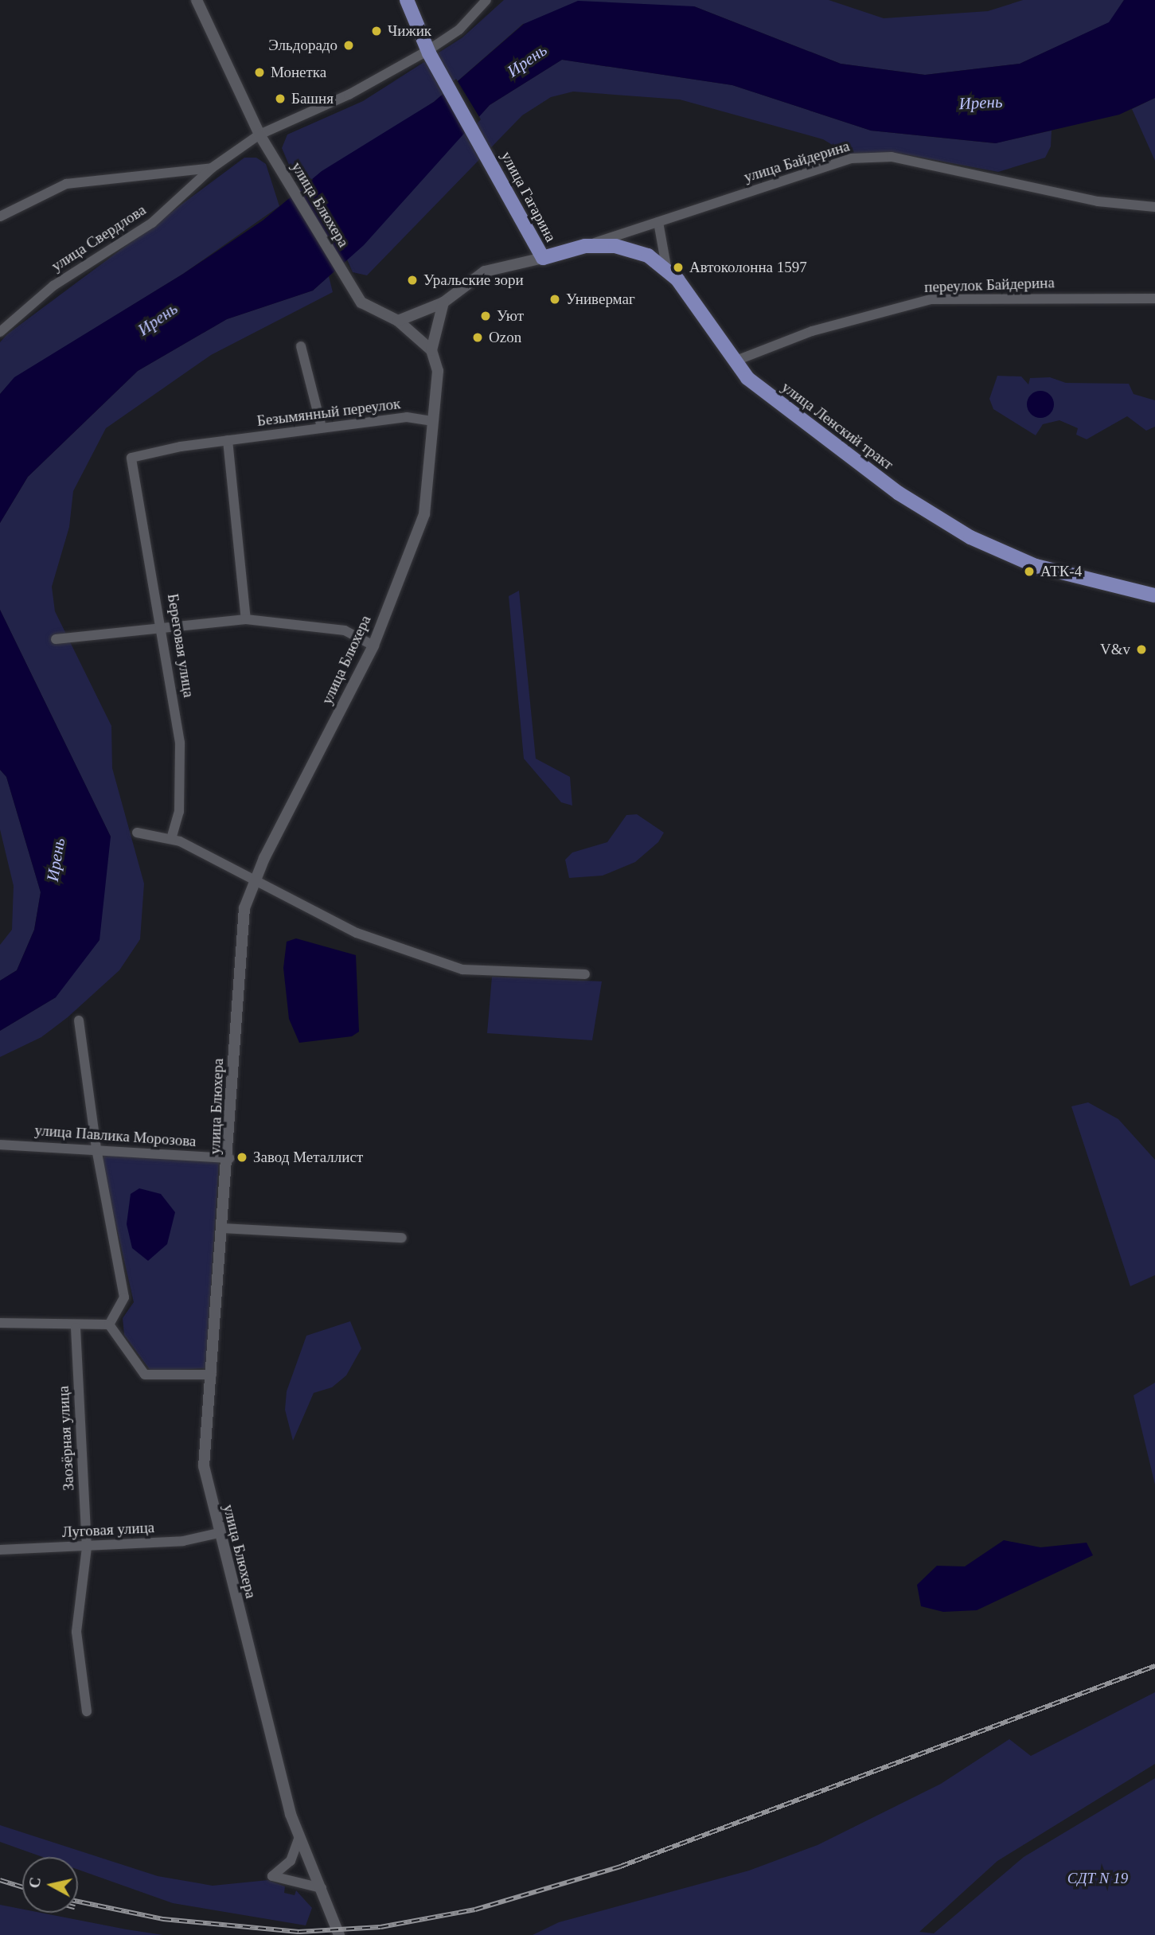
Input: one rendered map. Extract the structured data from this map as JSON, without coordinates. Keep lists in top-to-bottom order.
{
  "streets": {
    "main road": ["улица Гагарина", "улица Ленский тракт"],
    "street": [
      "улица Байдерина",
      "улица Блюхера",
      "улица Свердлова",
      "переулок Байдерина",
      "Безымянный переулок",
      "Береговая улица",
      "улица Павлика Морозова",
      "Заозёрная улица",
      "Луговая улица"
    ]
  },
  "crossings": [
    ["улица Байдерина", "улица Ленский тракт"],
    ["улица Гагарина", "улица Свердлова"],
    ["улица Гагарина", "улица Ленский тракт"],
    ["улица Блюхера", "улица Свердлова"],
    ["улица Блюхера", "Безымянный переулок"],
    ["улица Блюхера", "улица Павлика Морозова"],
    ["улица Блюхера", "Луговая улица"],
    ["переулок Байдерина", "улица Ленский тракт"],
    ["Безымянный переулок", "Береговая улица"],
    ["Заозёрная улица", "Луговая улица"]
  ],
  "water": ["Ирень"],
  "parks": ["СДТ N 19"],
  "places": [
    "Чижик",
    "Эльдорадо",
    "Монетка",
    "Башня",
    "Автоколонна 1597",
    "Уральские зори",
    "Универмаг",
    "Уют",
    "Ozon",
    "АТК-4",
    "V&v",
    "Завод Металлист"
  ],
  "north": "left"
}
